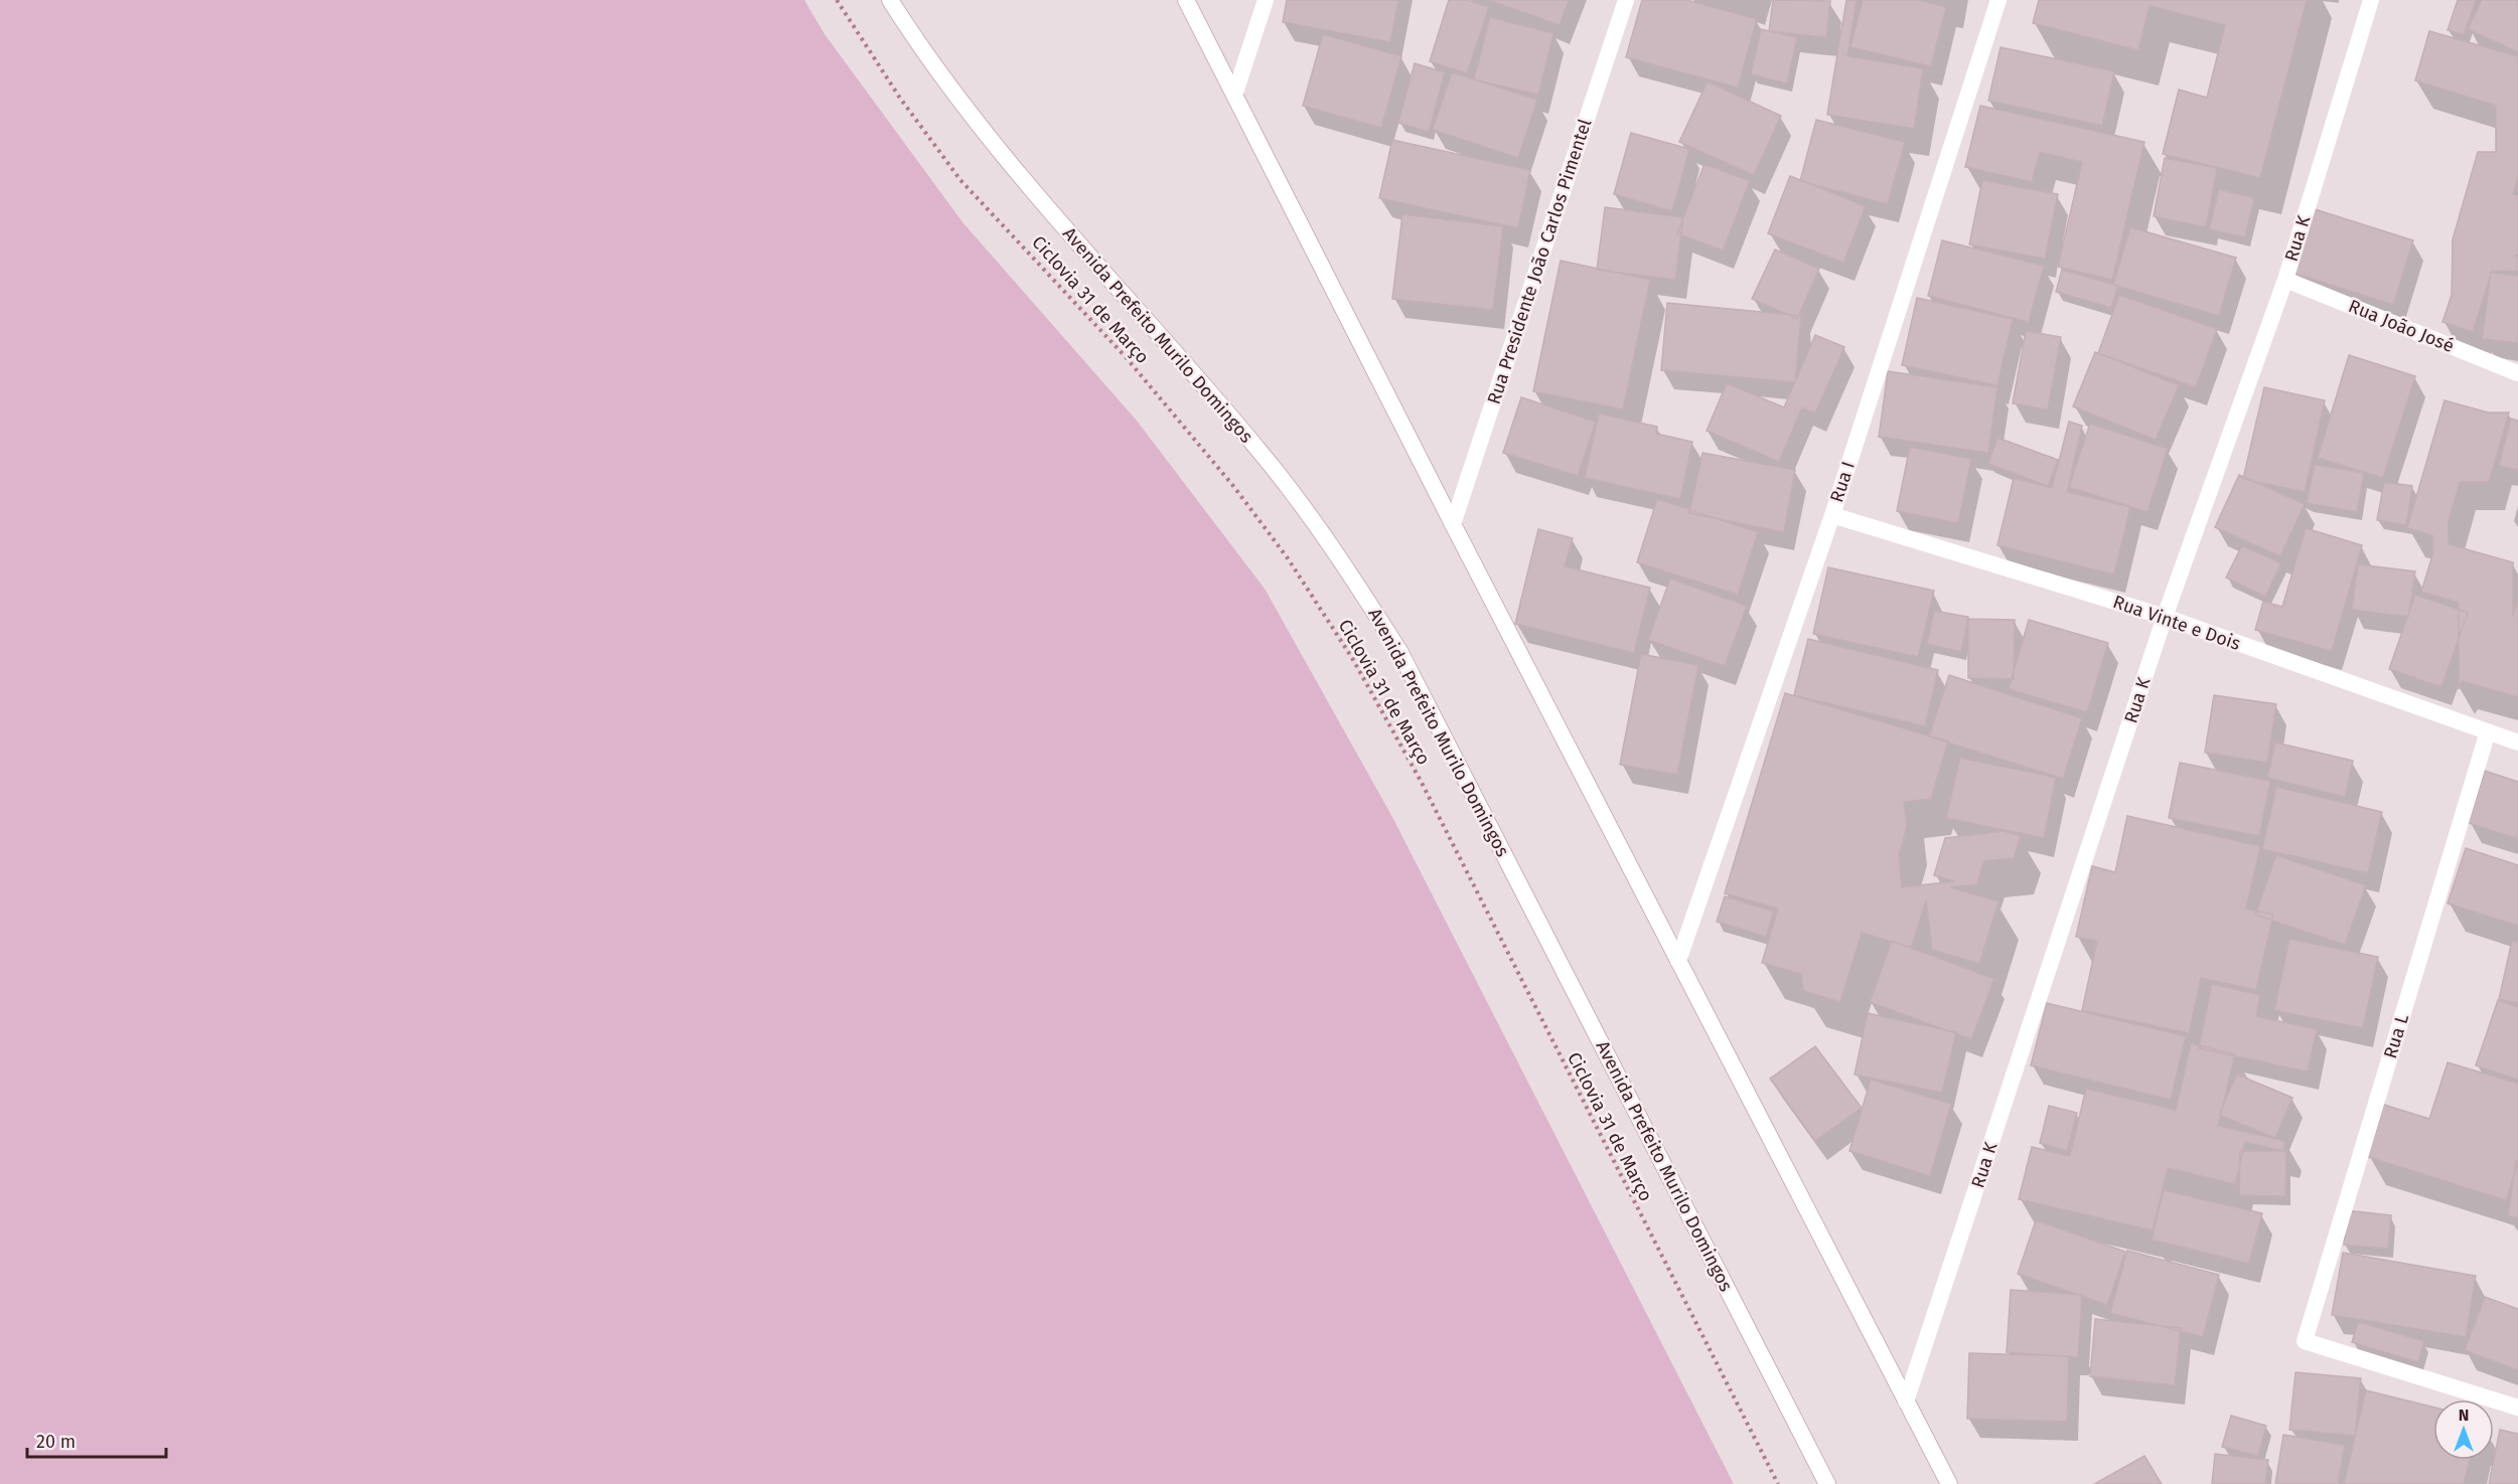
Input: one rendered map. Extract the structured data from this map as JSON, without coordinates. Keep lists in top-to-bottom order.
{
  "streets": {
    "street": [
      "Rua K",
      "Rua Presidente João Carlos Pimentel",
      "Rua João José",
      "Avenida Prefeito Murilo Domingos",
      "Rua I",
      "Rua Vinte e Dois",
      "Rua L"
    ],
    "path": ["Ciclovia 31 de Março"]
  },
  "crossings": [
    ["Rua K", "Rua João José"],
    ["Rua K", "Rua Vinte e Dois"],
    ["Rua I", "Rua Vinte e Dois"],
    ["Rua Vinte e Dois", "Rua L"]
  ],
  "scale_bar": "20 m",
  "north": "top"
}
